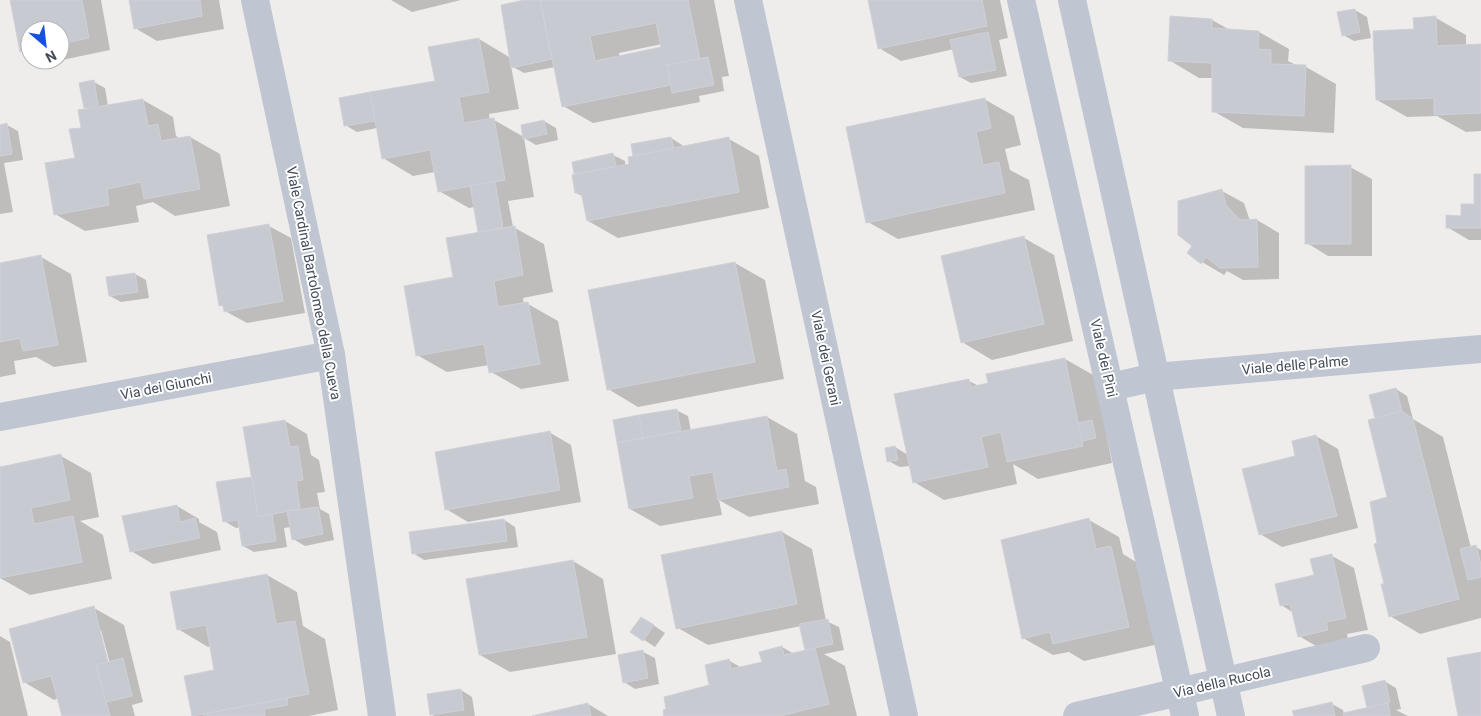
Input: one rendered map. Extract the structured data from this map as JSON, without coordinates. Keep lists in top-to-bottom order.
{
  "streets": {
    "street": [
      "Viale Cardinal Bartolomeo della Cueva",
      "Viale dei Gerani",
      "Viale dei Pini",
      "Viale delle Palme",
      "Via dei Giunchi",
      "Via della Rucola"
    ]
  },
  "crossings": [
    ["Viale Cardinal Bartolomeo della Cueva", "Via dei Giunchi"],
    ["Viale dei Pini", "Viale delle Palme"],
    ["Viale dei Pini", "Via della Rucola"]
  ],
  "north": "bottom right"
}
